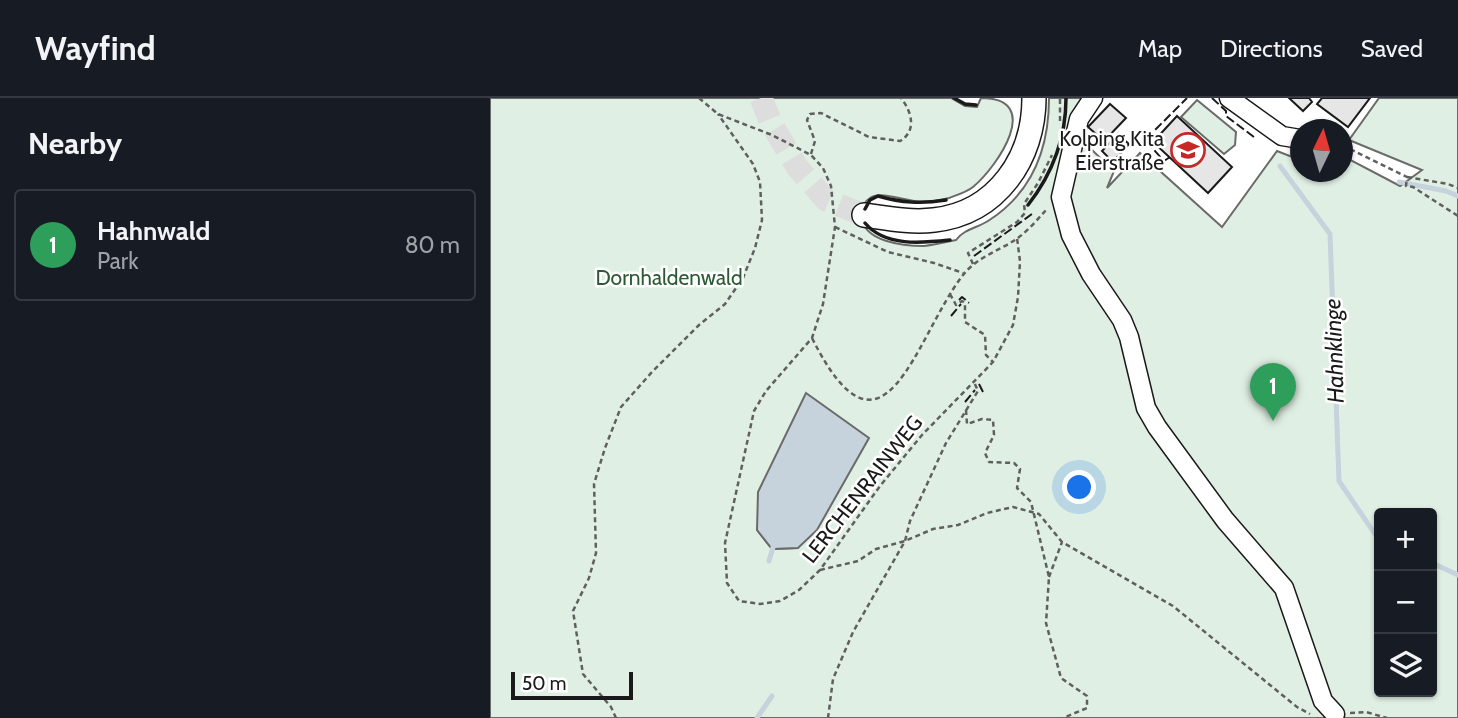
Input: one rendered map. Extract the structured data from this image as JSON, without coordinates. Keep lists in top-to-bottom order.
{
  "streets": {
    "path": ["LERCHENRAINWEG"]
  },
  "water": ["Hahnklinge"],
  "parks": ["Dornhaldenwald"],
  "places": {
    "school or university": ["Kolping Kita Eierstraße"]
  },
  "scale_bar": "50 m",
  "north": "top",
  "page": {
    "header": "Wayfind",
    "nav": ["Map", "Directions", "Saved"],
    "heading": "Nearby",
    "list": [
      {
        "mark": "1",
        "name": "Hahnwald",
        "note": "Park",
        "value": "80 m"
      }
    ],
    "pins": "1",
    "map_buttons": ["+", "−"],
    "scale": "50 m"
  }
}
